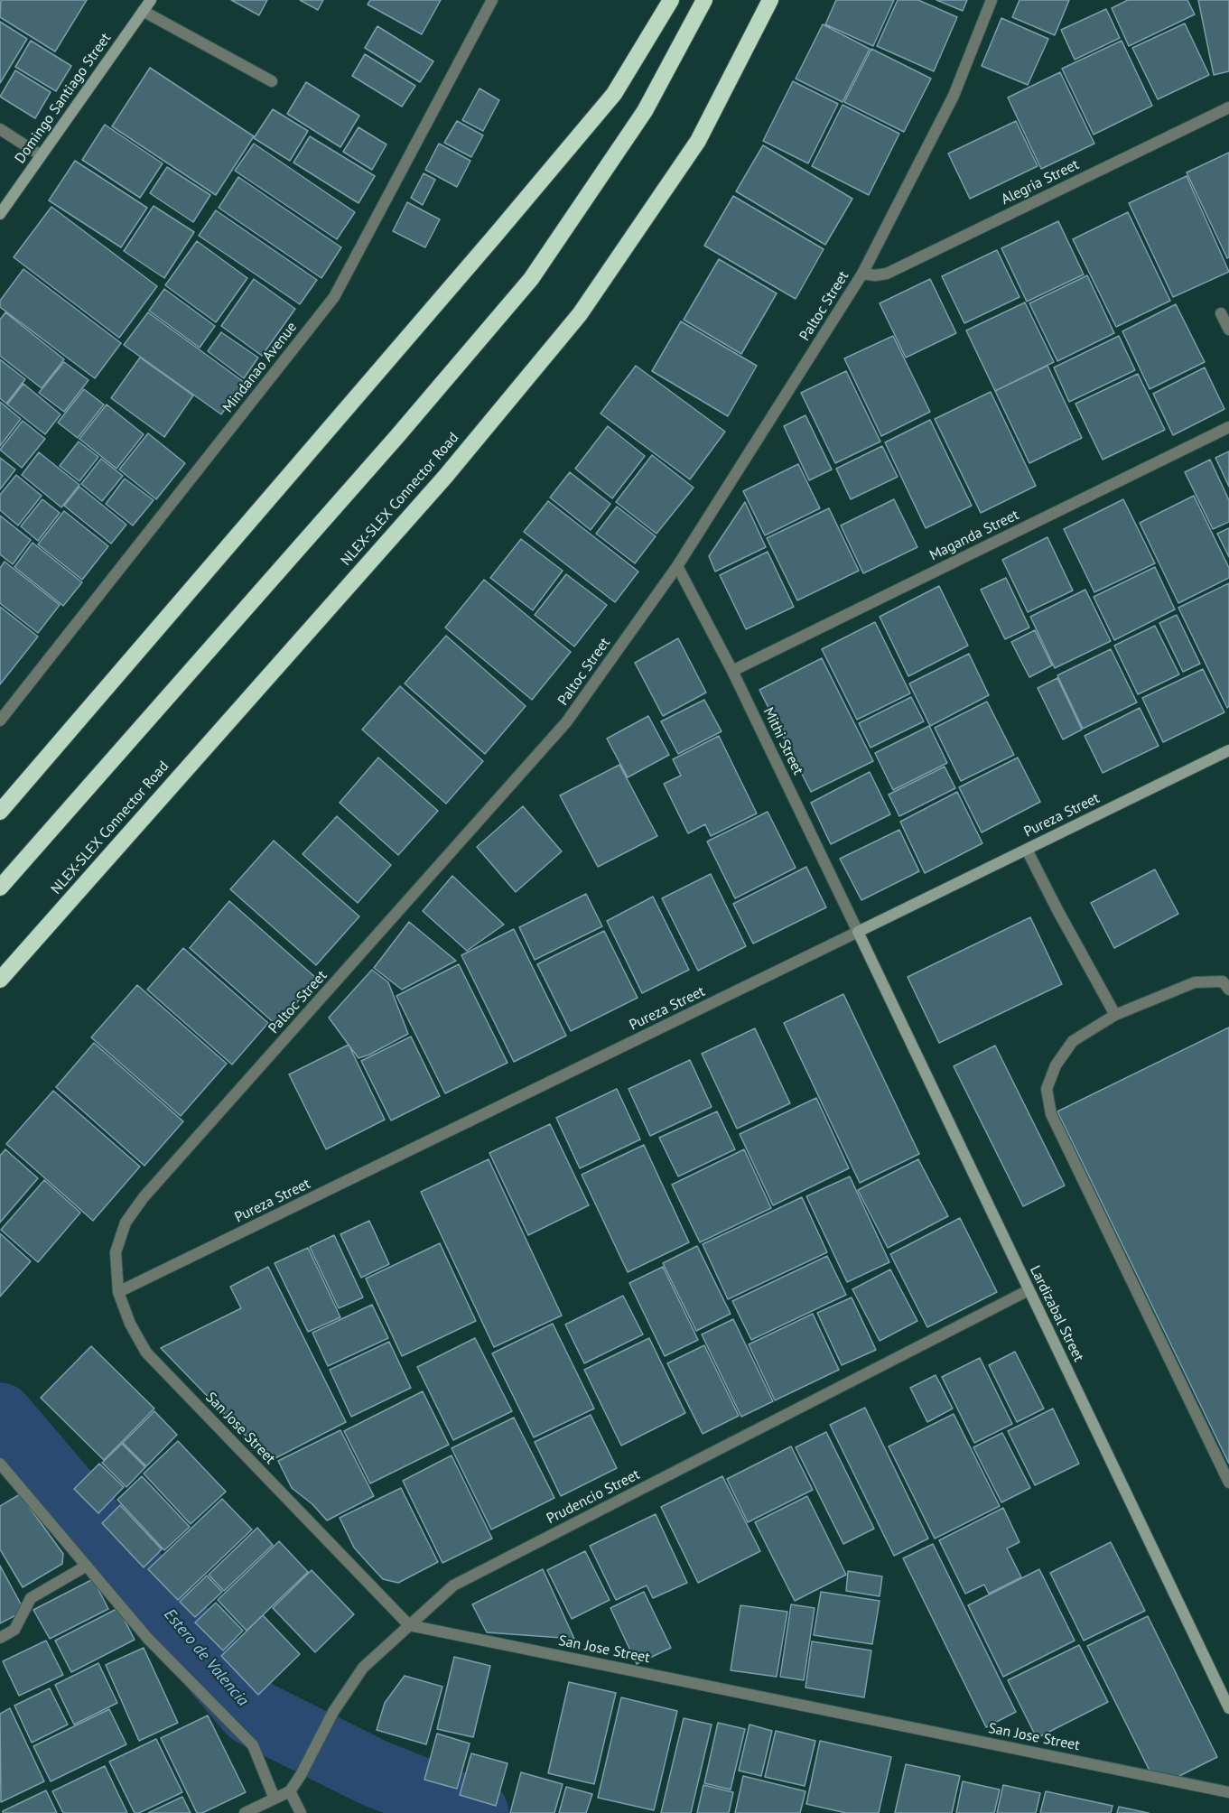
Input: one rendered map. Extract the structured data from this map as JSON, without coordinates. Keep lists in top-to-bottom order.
{
  "streets": {
    "highway": ["NLEX-SLEX Connector Road"],
    "street": [
      "Domingo Santiago Street",
      "Alegria Street",
      "Paltoc Street",
      "Mindanao Avenue",
      "Maganda Street",
      "Mithi Street",
      "Pureza Street",
      "Lardizabal Street",
      "San Jose Street",
      "Prudencio Street"
    ]
  },
  "crossings": [
    ["Alegria Street", "Paltoc Street"],
    ["Paltoc Street", "Mithi Street"],
    ["Paltoc Street", "Pureza Street"],
    ["Paltoc Street", "San Jose Street"],
    ["Maganda Street", "Mithi Street"],
    ["Mithi Street", "Pureza Street"],
    ["Mithi Street", "Lardizabal Street"],
    ["Pureza Street", "Lardizabal Street"],
    ["Pureza Street", "San Jose Street"],
    ["Lardizabal Street", "Prudencio Street"],
    ["San Jose Street", "Prudencio Street"]
  ],
  "water": ["Estero de Valencia"]
}
